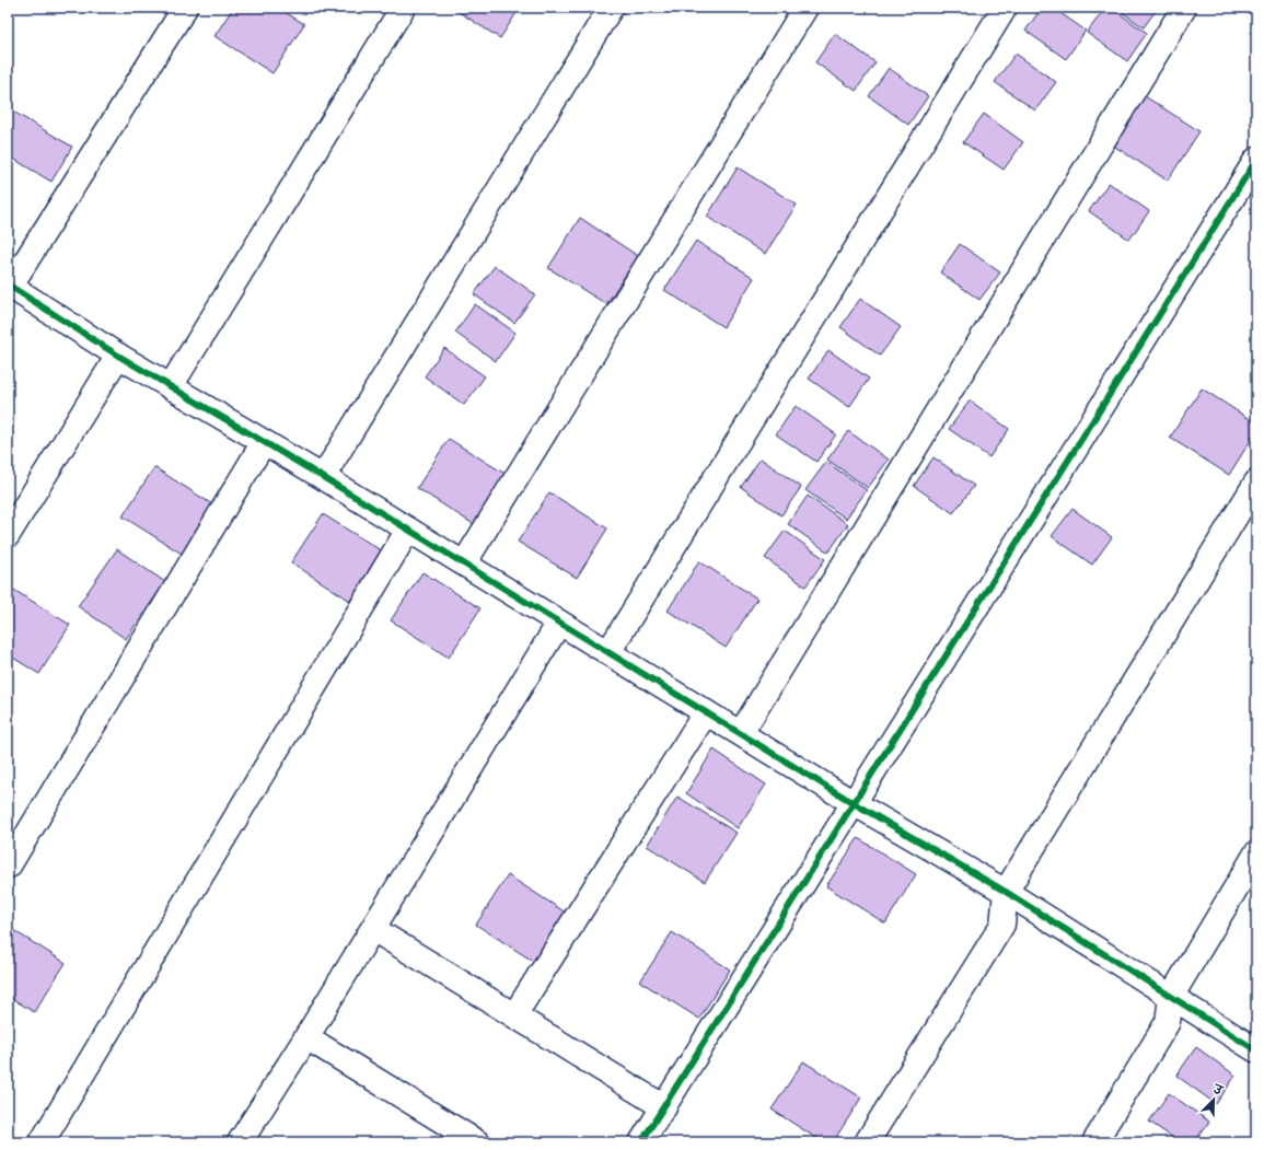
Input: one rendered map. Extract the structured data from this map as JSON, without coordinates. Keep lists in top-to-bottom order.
{
  "north": "top right"
}
